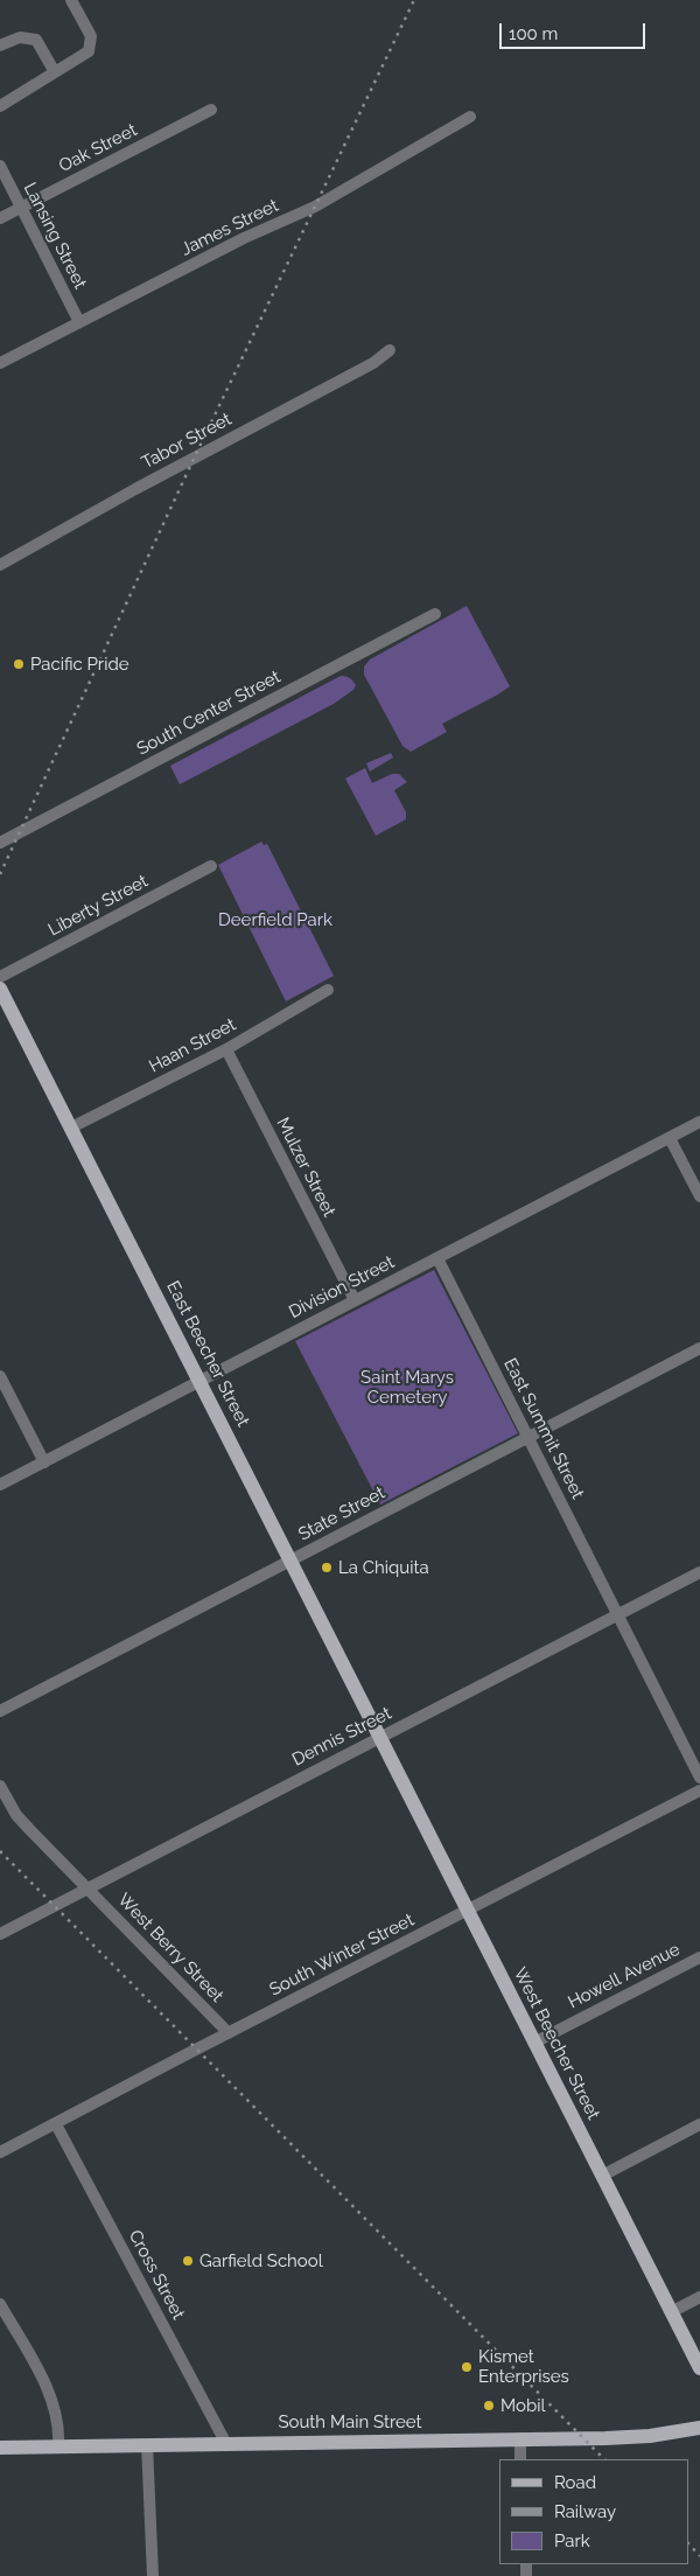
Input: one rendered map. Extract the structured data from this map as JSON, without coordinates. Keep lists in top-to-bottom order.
{
  "streets": {
    "main road": ["East Beecher Street", "West Beecher Street", "South Main Street"],
    "street": [
      "Oak Street",
      "James Street",
      "Lansing Street",
      "Tabor Street",
      "South Center Street",
      "Liberty Street",
      "Haan Street",
      "Mulzer Street",
      "Division Street",
      "East Summit Street",
      "State Street",
      "Dennis Street",
      "West Berry Street",
      "South Winter Street",
      "Howell Avenue",
      "Cross Street"
    ]
  },
  "crossings": [
    ["Oak Street", "Lansing Street"],
    ["James Street", "Lansing Street"],
    ["Haan Street", "Mulzer Street"],
    ["Haan Street", "East Beecher Street"],
    ["Mulzer Street", "Division Street"],
    ["Division Street", "East Beecher Street"],
    ["Division Street", "East Summit Street"],
    ["East Beecher Street", "State Street"],
    ["East Beecher Street", "Dennis Street"],
    ["East Beecher Street", "West Beecher Street"],
    ["East Summit Street", "State Street"],
    ["East Summit Street", "Dennis Street"],
    ["Dennis Street", "West Berry Street"],
    ["Dennis Street", "West Beecher Street"],
    ["West Berry Street", "South Winter Street"],
    ["South Winter Street", "West Beecher Street"],
    ["South Winter Street", "Cross Street"],
    ["Howell Avenue", "West Beecher Street"],
    ["Cross Street", "South Main Street"]
  ],
  "parks": ["Deerfield Park", "Saint Marys Cemetery"],
  "places": [
    "Pacific Pride",
    "La Chiquita",
    "Garfield School",
    "Kismet Enterprises",
    "Mobil"
  ],
  "legend": ["Road", "Railway", "Park"],
  "scale_bar": "100 m"
}
